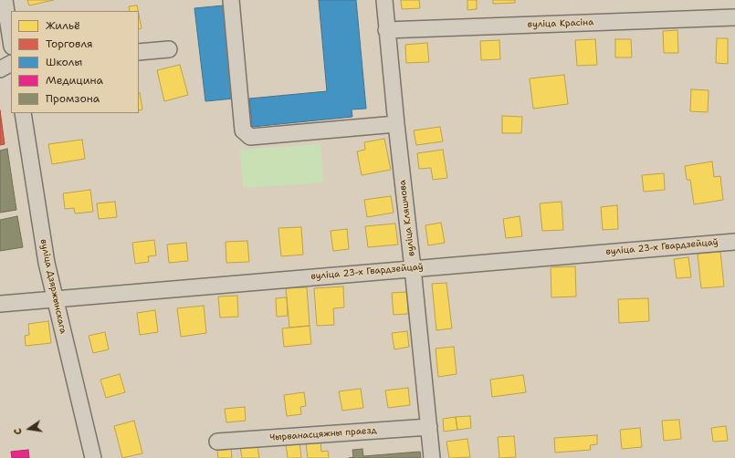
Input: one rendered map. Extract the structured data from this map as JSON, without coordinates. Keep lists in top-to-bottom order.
{
  "streets": {
    "street": [
      "вуліца Красіна",
      "вуліца Кляшчова",
      "вуліца 23-х Гвардзейцаў",
      "вуліца Дзяржынскага",
      "Чырванасцяжны праезд"
    ]
  },
  "crossings": [
    ["вуліца Красіна", "вуліца Кляшчова"],
    ["вуліца Кляшчова", "вуліца 23-х Гвардзейцаў"],
    ["вуліца Кляшчова", "Чырванасцяжны праезд"],
    ["вуліца 23-х Гвардзейцаў", "вуліца Дзяржынскага"]
  ],
  "legend": [
    "Жильё",
    "Торговля",
    "Школы",
    "Медицина",
    "Промзона"
  ],
  "north": "left"
}
